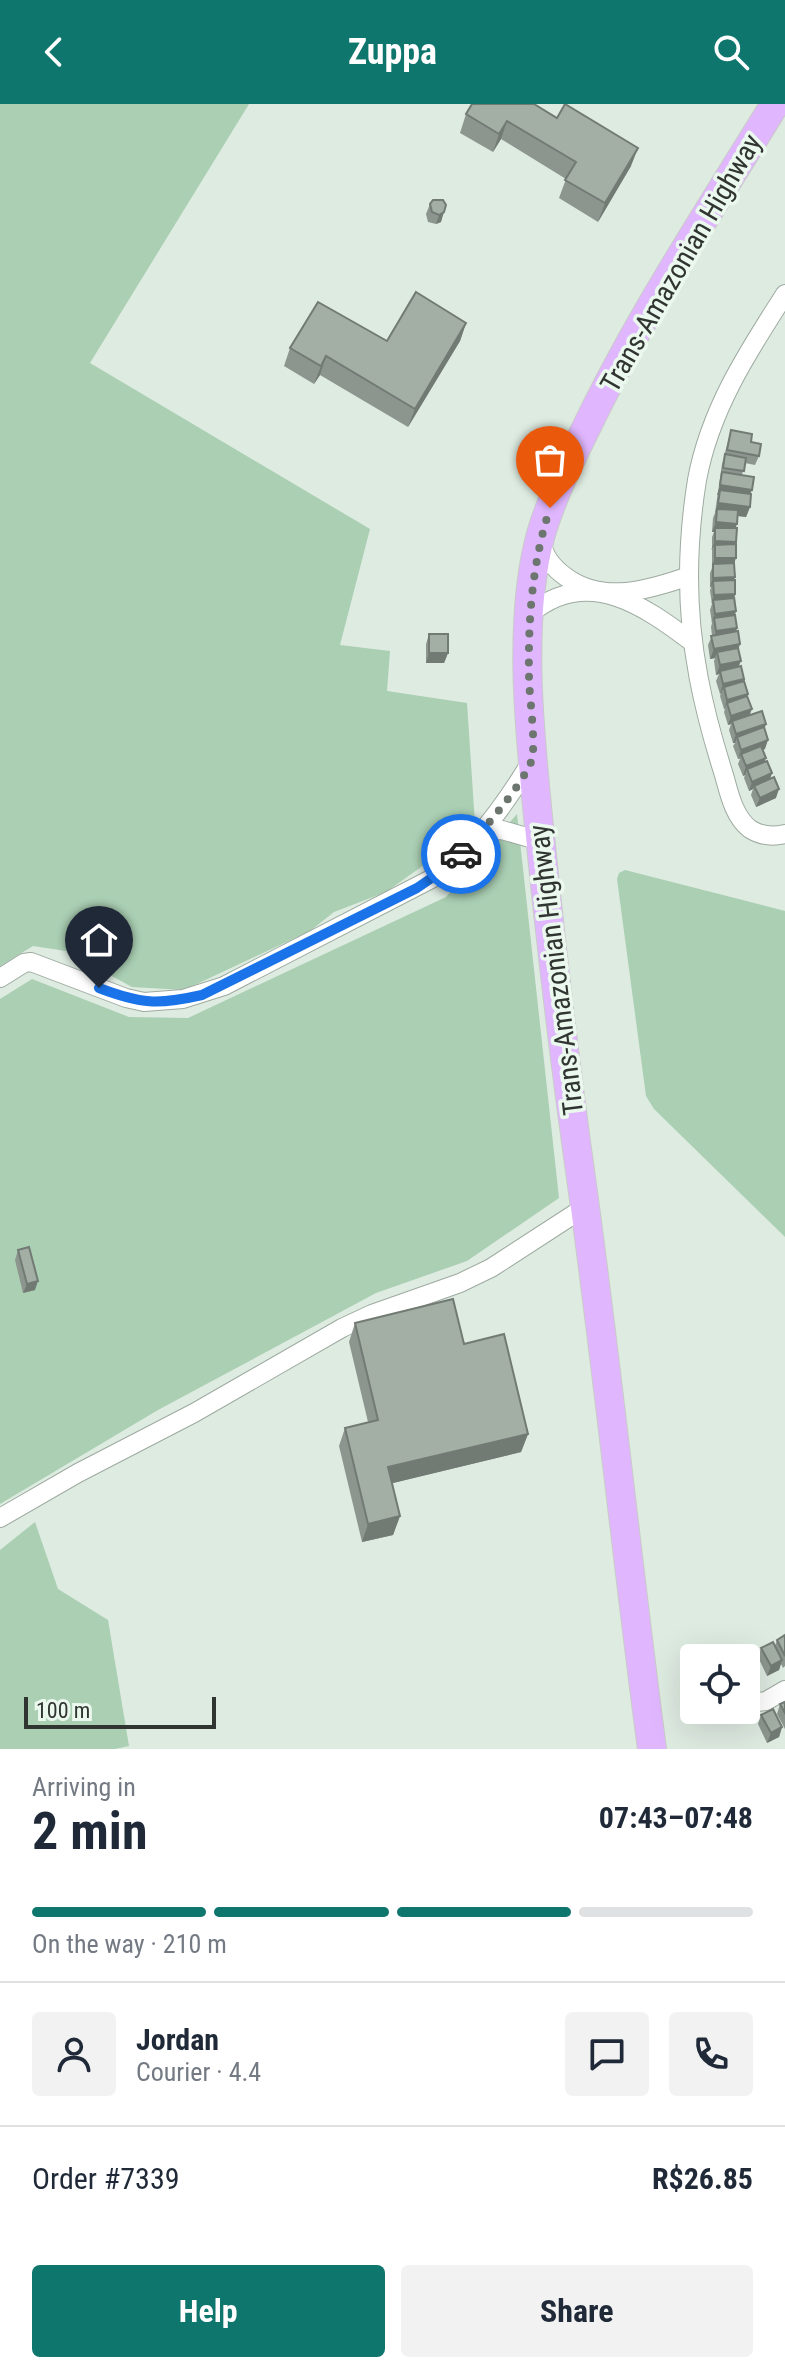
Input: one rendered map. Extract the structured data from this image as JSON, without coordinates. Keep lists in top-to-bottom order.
{
  "streets": {
    "highway": ["Trans-Amazonian Highway"]
  },
  "scale_bar": "100 m",
  "page": {
    "header": "Zuppa",
    "scale": "100 m",
    "heading": ["2 min", "Arriving in", "07:43–07:48"],
    "panel": [
      "Jordan",
      "Courier · 4.4",
      "Order #7339",
      "R$26.85"
    ],
    "bar": "On the way · 210 m",
    "buttons": ["Help", "Share"]
  }
}
